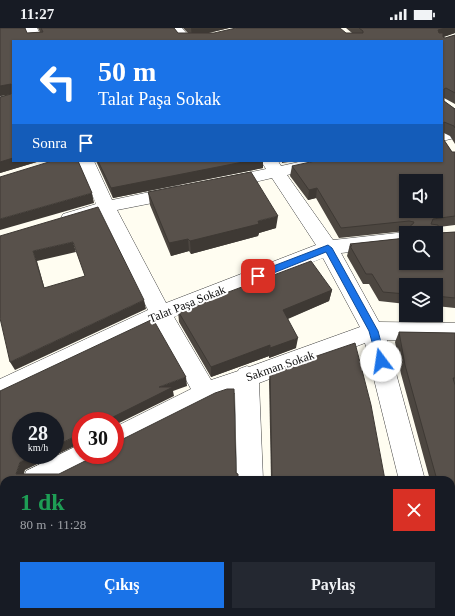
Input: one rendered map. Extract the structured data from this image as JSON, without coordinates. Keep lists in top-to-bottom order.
{
  "streets": {
    "street": ["Talat Paşa Sokak", "Sakman Sokak"]
  },
  "page": {
    "status": "11:27",
    "turn": ["50 m", "Talat Paşa Sokak"],
    "then": "Sonra",
    "speed": "28 km/h",
    "limit": "30",
    "heading": ["1 dk", "80 m · 11:28"],
    "buttons": ["Çıkış", "Paylaş"]
  }
}
